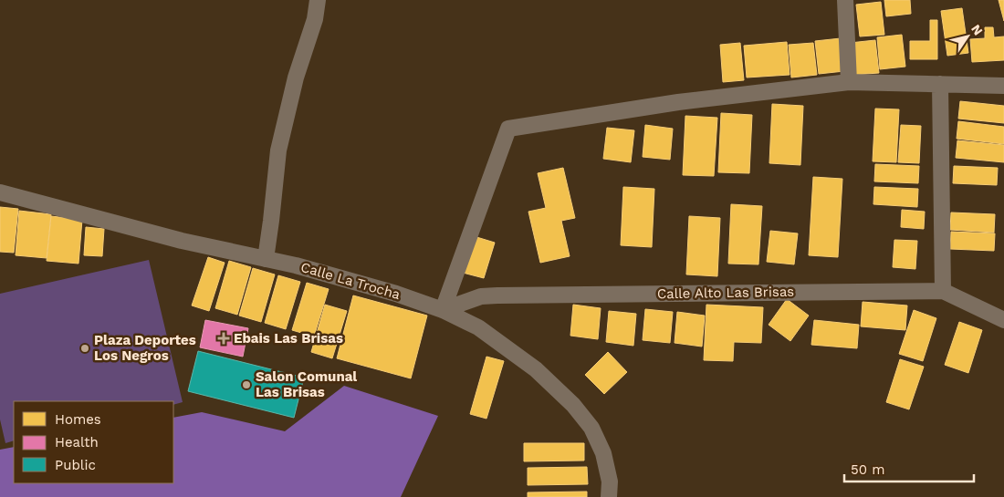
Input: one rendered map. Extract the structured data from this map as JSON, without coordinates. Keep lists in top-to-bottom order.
{
  "streets": {
    "street": ["Calle La Trocha", "Calle Alto Las Brisas"]
  },
  "crossings": [
    ["Calle La Trocha", "Calle Alto Las Brisas"]
  ],
  "places": {
    "health": ["Ebais Las Brisas"],
    "other": ["Plaza Deportes Los Negros", "Salon Comunal Las Brisas"]
  },
  "legend": ["Homes", "Health", "Public"],
  "scale_bar": "50 m",
  "north": "top right"
}
